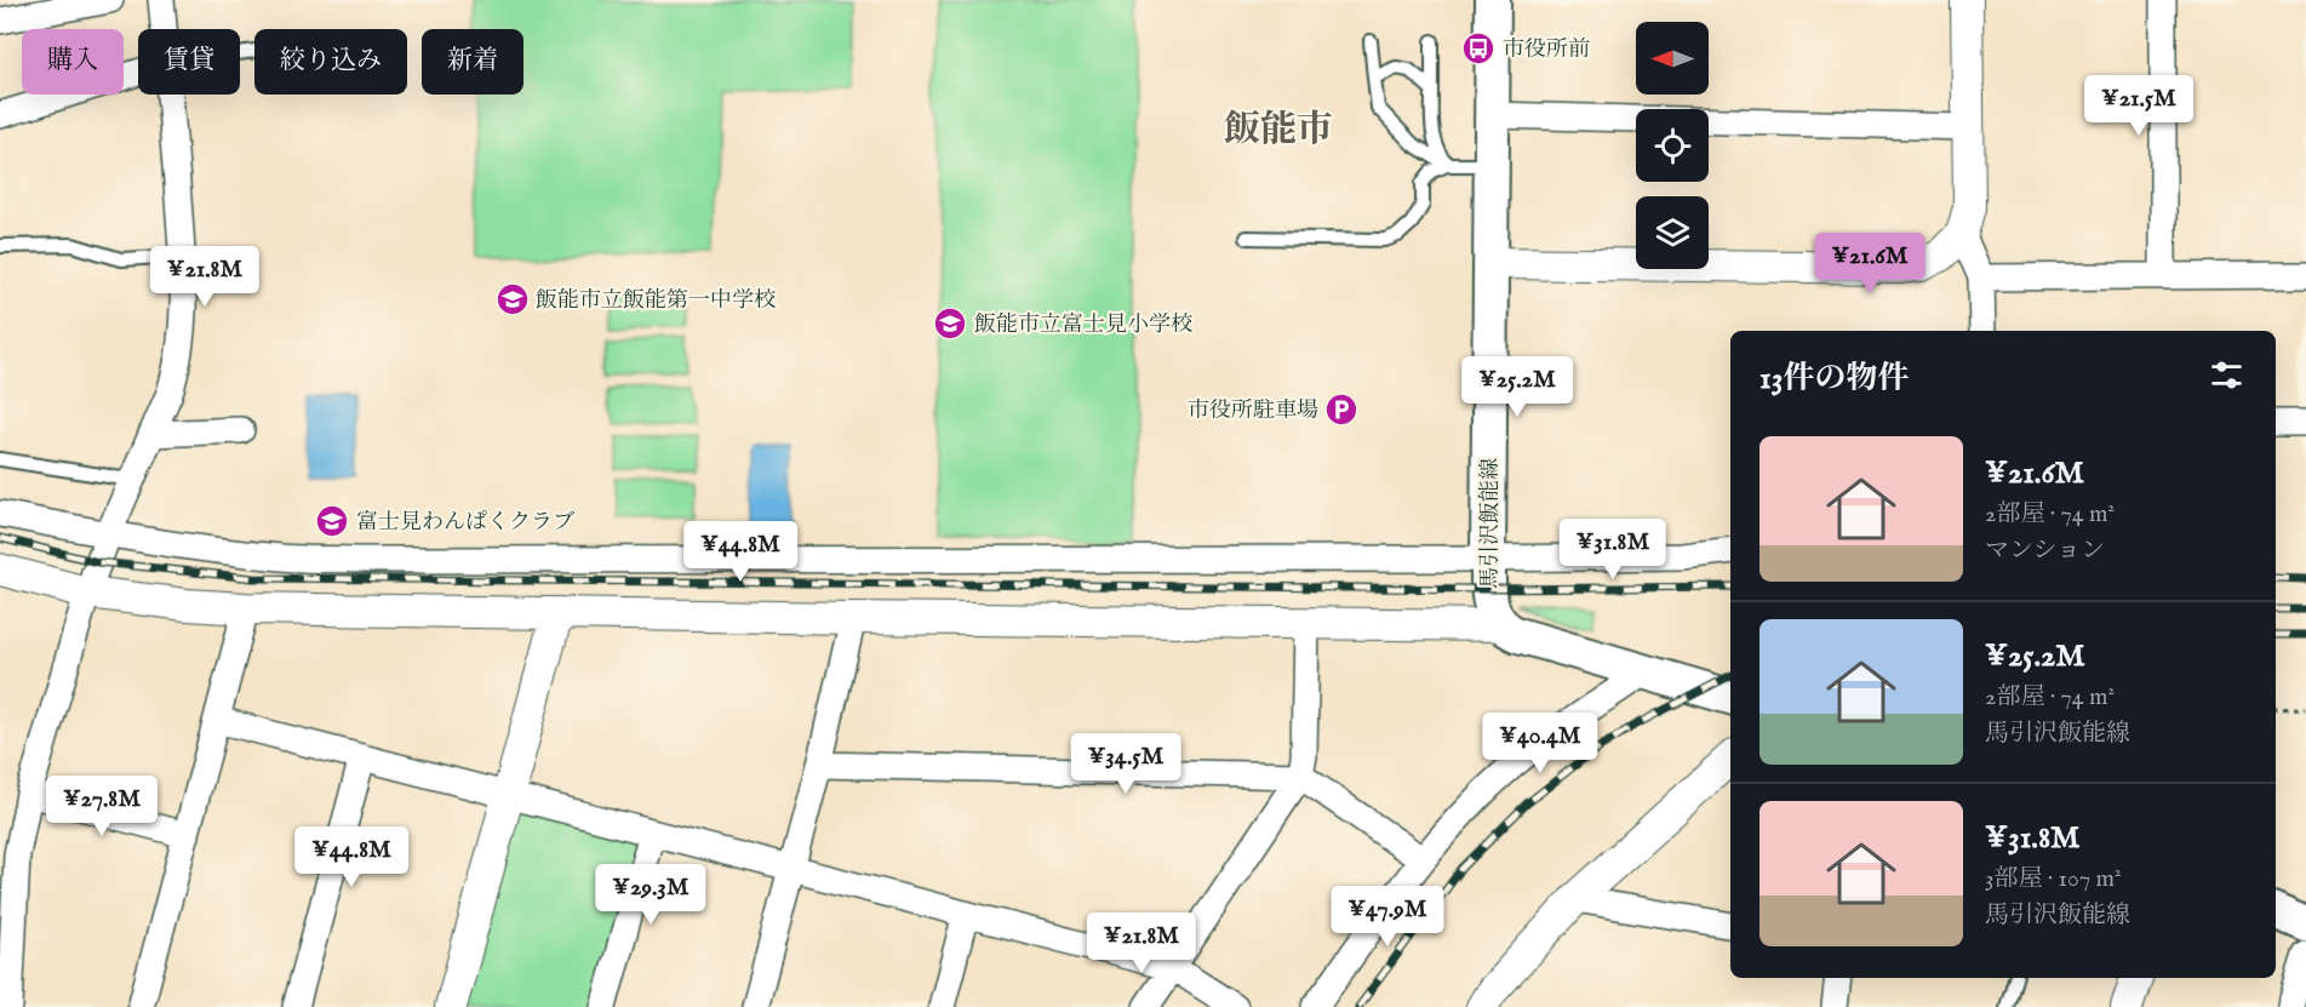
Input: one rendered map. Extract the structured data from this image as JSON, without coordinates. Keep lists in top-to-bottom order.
{
  "streets": {
    "main road": ["馬引沢飯能線"]
  },
  "districts": ["飯能市"],
  "places": {
    "bus stop": ["市役所前"],
    "school or university": ["飯能市立飯能第一中学校", "飯能市立富士見小学校", "富士見わんぱくクラブ"],
    "parking": ["市役所駐車場"]
  },
  "north": "left",
  "page": {
    "chip": [
      "購入",
      "賃貸",
      "絞り込み",
      "新着"
    ],
    "price": [
      "¥21.5M",
      "¥21.6M",
      "¥21.8M",
      "¥25.2M",
      "¥31.8M",
      "¥44.8M",
      "¥40.4M",
      "¥34.5M",
      "¥27.8M",
      "¥44.8M",
      "¥29.3M",
      "¥47.9M",
      "¥21.8M"
    ],
    "heading": "13件の物件",
    "list": [
      {
        "name": "¥21.6M",
        "note": "2部屋 · 74 m² · マンション"
      },
      {
        "name": "¥25.2M",
        "note": "2部屋 · 74 m² · 馬引沢飯能線"
      },
      {
        "name": "¥31.8M",
        "note": "3部屋 · 107 m² · 馬引沢飯能線"
      }
    ]
  }
}
